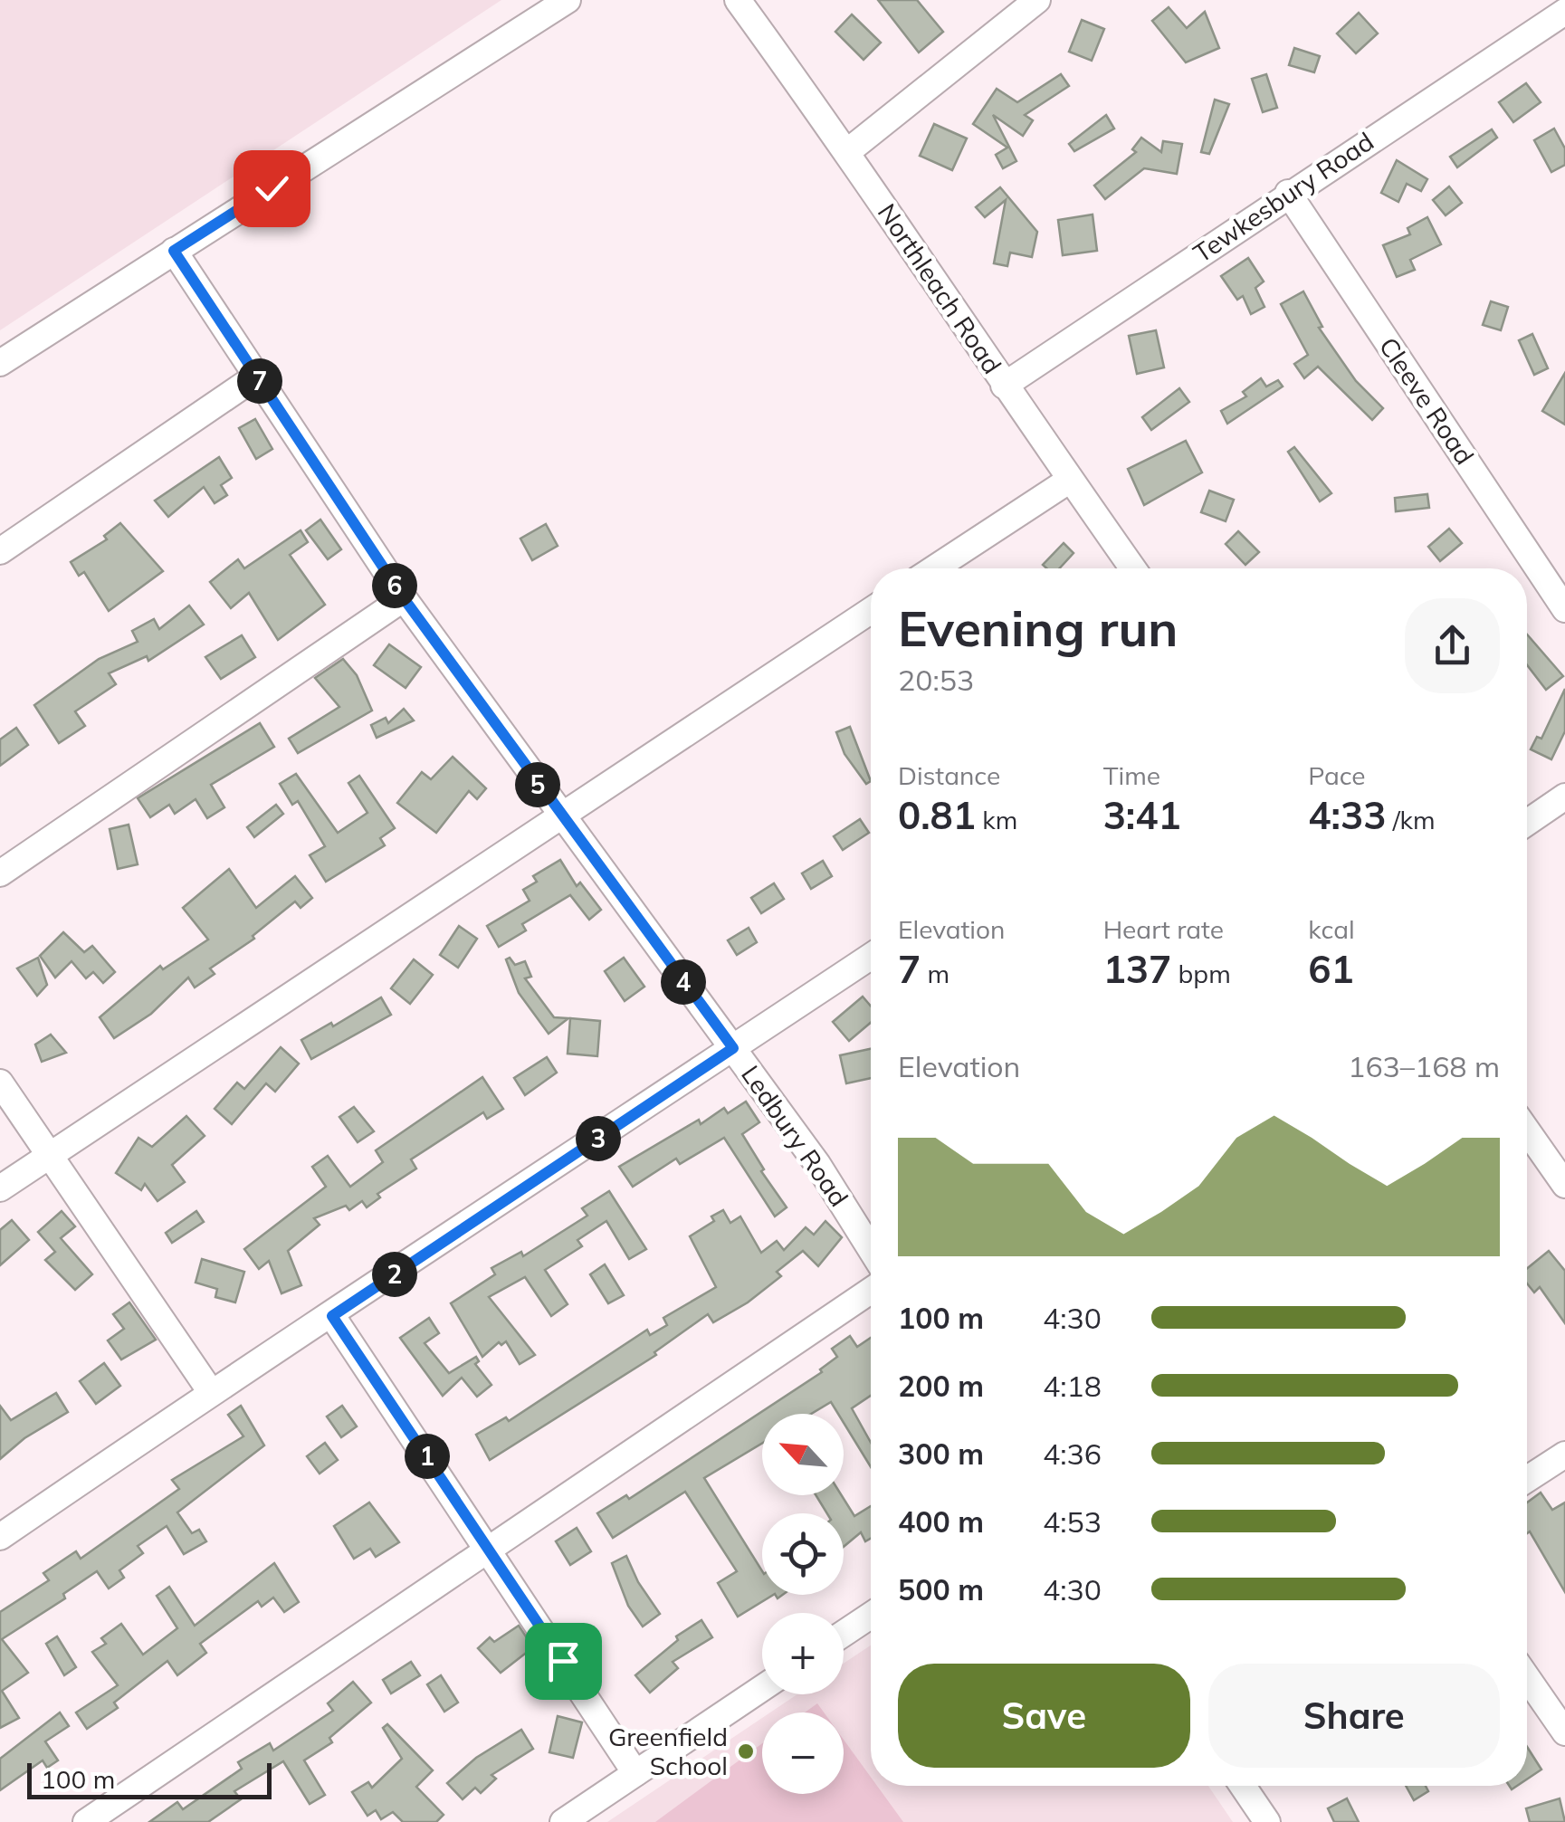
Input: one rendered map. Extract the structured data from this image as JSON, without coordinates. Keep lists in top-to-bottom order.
{
  "streets": {
    "street": [
      "Tewkesbury Road",
      "Northleach Road",
      "Cleeve Road",
      "Ledbury Road"
    ]
  },
  "crossings": [
    ["Tewkesbury Road", "Northleach Road"],
    ["Tewkesbury Road", "Cleeve Road"]
  ],
  "places": ["Greenfield School"],
  "scale_bar": "100 m",
  "north": "top left",
  "page": {
    "pins": [
      "7",
      "6",
      "5",
      "4",
      "3",
      "2",
      "1"
    ],
    "heading": ["Evening run", "20:53"],
    "stats": [
      ["Distance", "0.81 km"],
      ["Time", "3:41"],
      ["Pace", "4:33 /km"],
      ["Elevation", "7 m"],
      ["Heart rate", "137 bpm"],
      ["kcal", "61"]
    ],
    "chart": ["Elevation", "163–168 m"],
    "list": [
      {
        "name": "100 m",
        "note": "4:30"
      },
      {
        "name": "200 m",
        "note": "4:18"
      },
      {
        "name": "300 m",
        "note": "4:36"
      },
      {
        "name": "400 m",
        "note": "4:53"
      },
      {
        "name": "500 m",
        "note": "4:30"
      }
    ],
    "map_buttons": ["+", "−"],
    "buttons": ["Save", "Share"],
    "scale": "100 m"
  }
}
